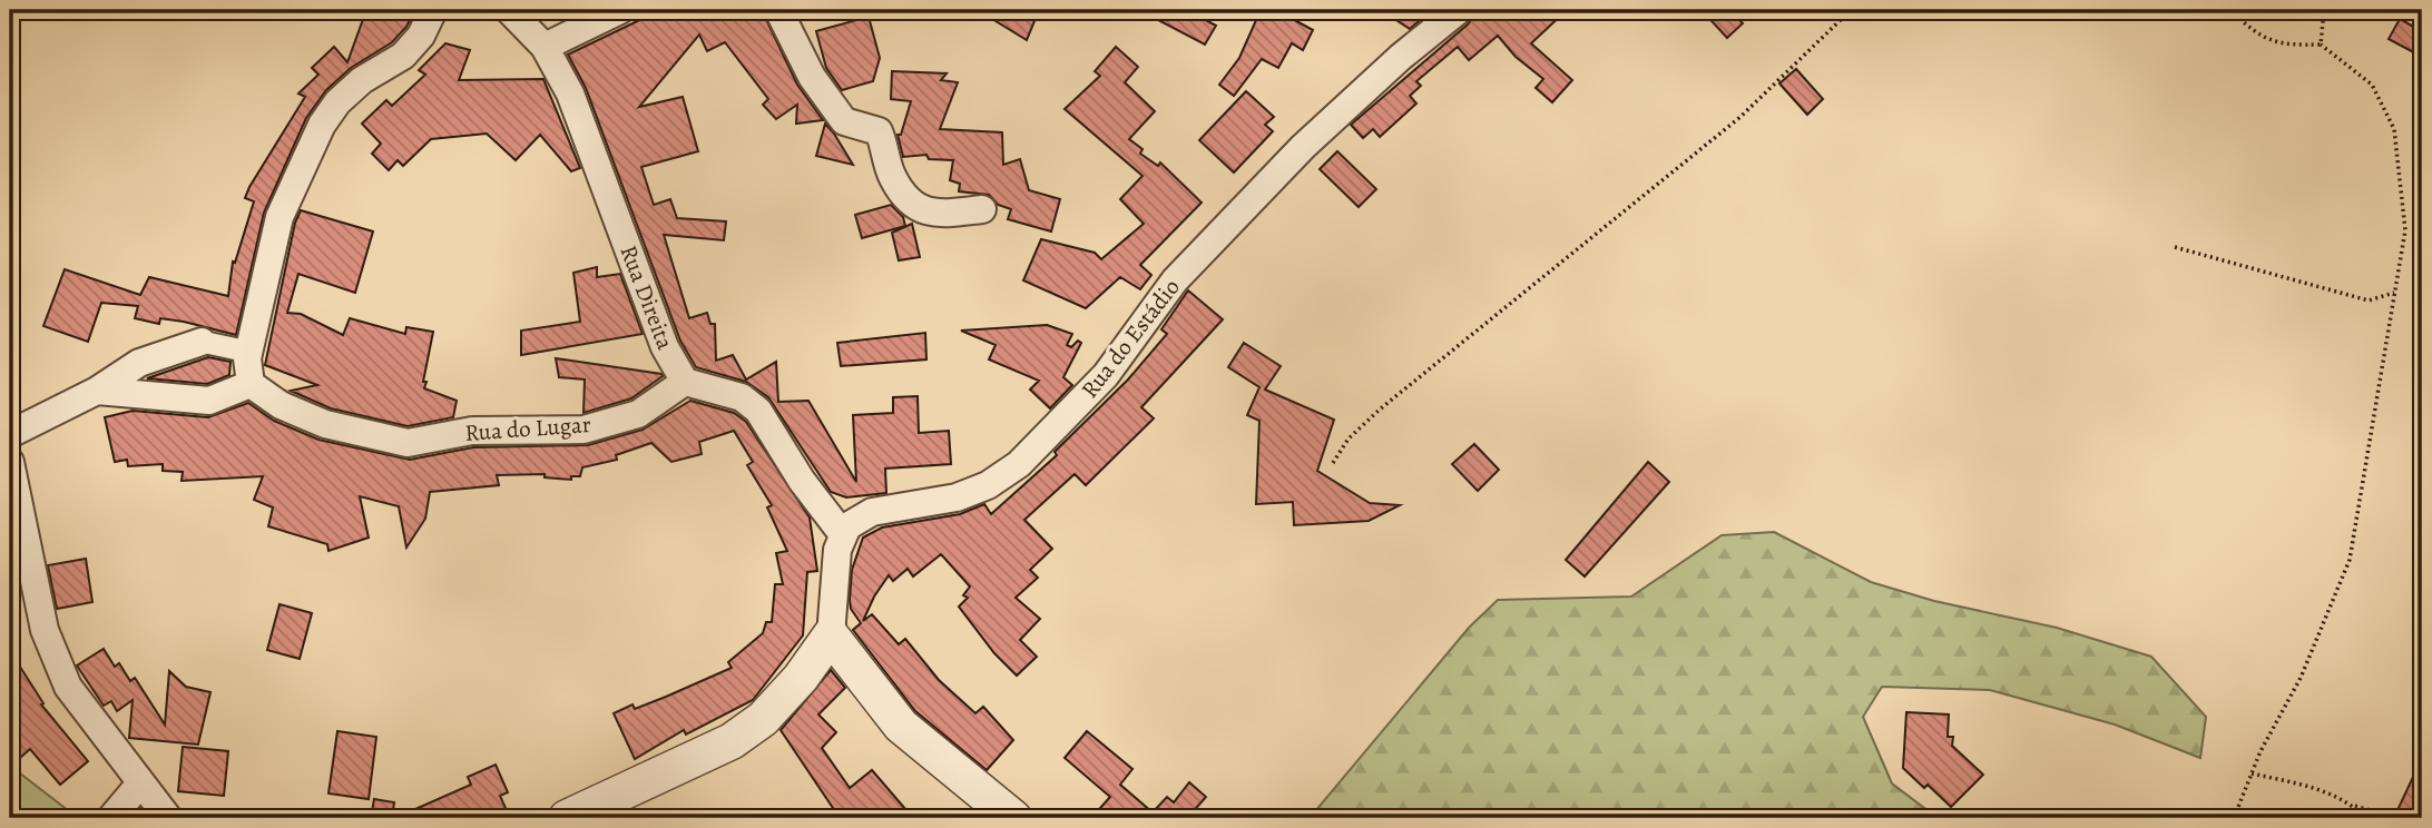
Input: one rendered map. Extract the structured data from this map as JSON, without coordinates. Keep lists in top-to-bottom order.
{
  "streets": {
    "street": ["Rua Direita", "Rua do Estádio", "Rua do Lugar"]
  },
  "crossings": [
    ["Rua Direita", "Rua do Lugar"]
  ]
}
